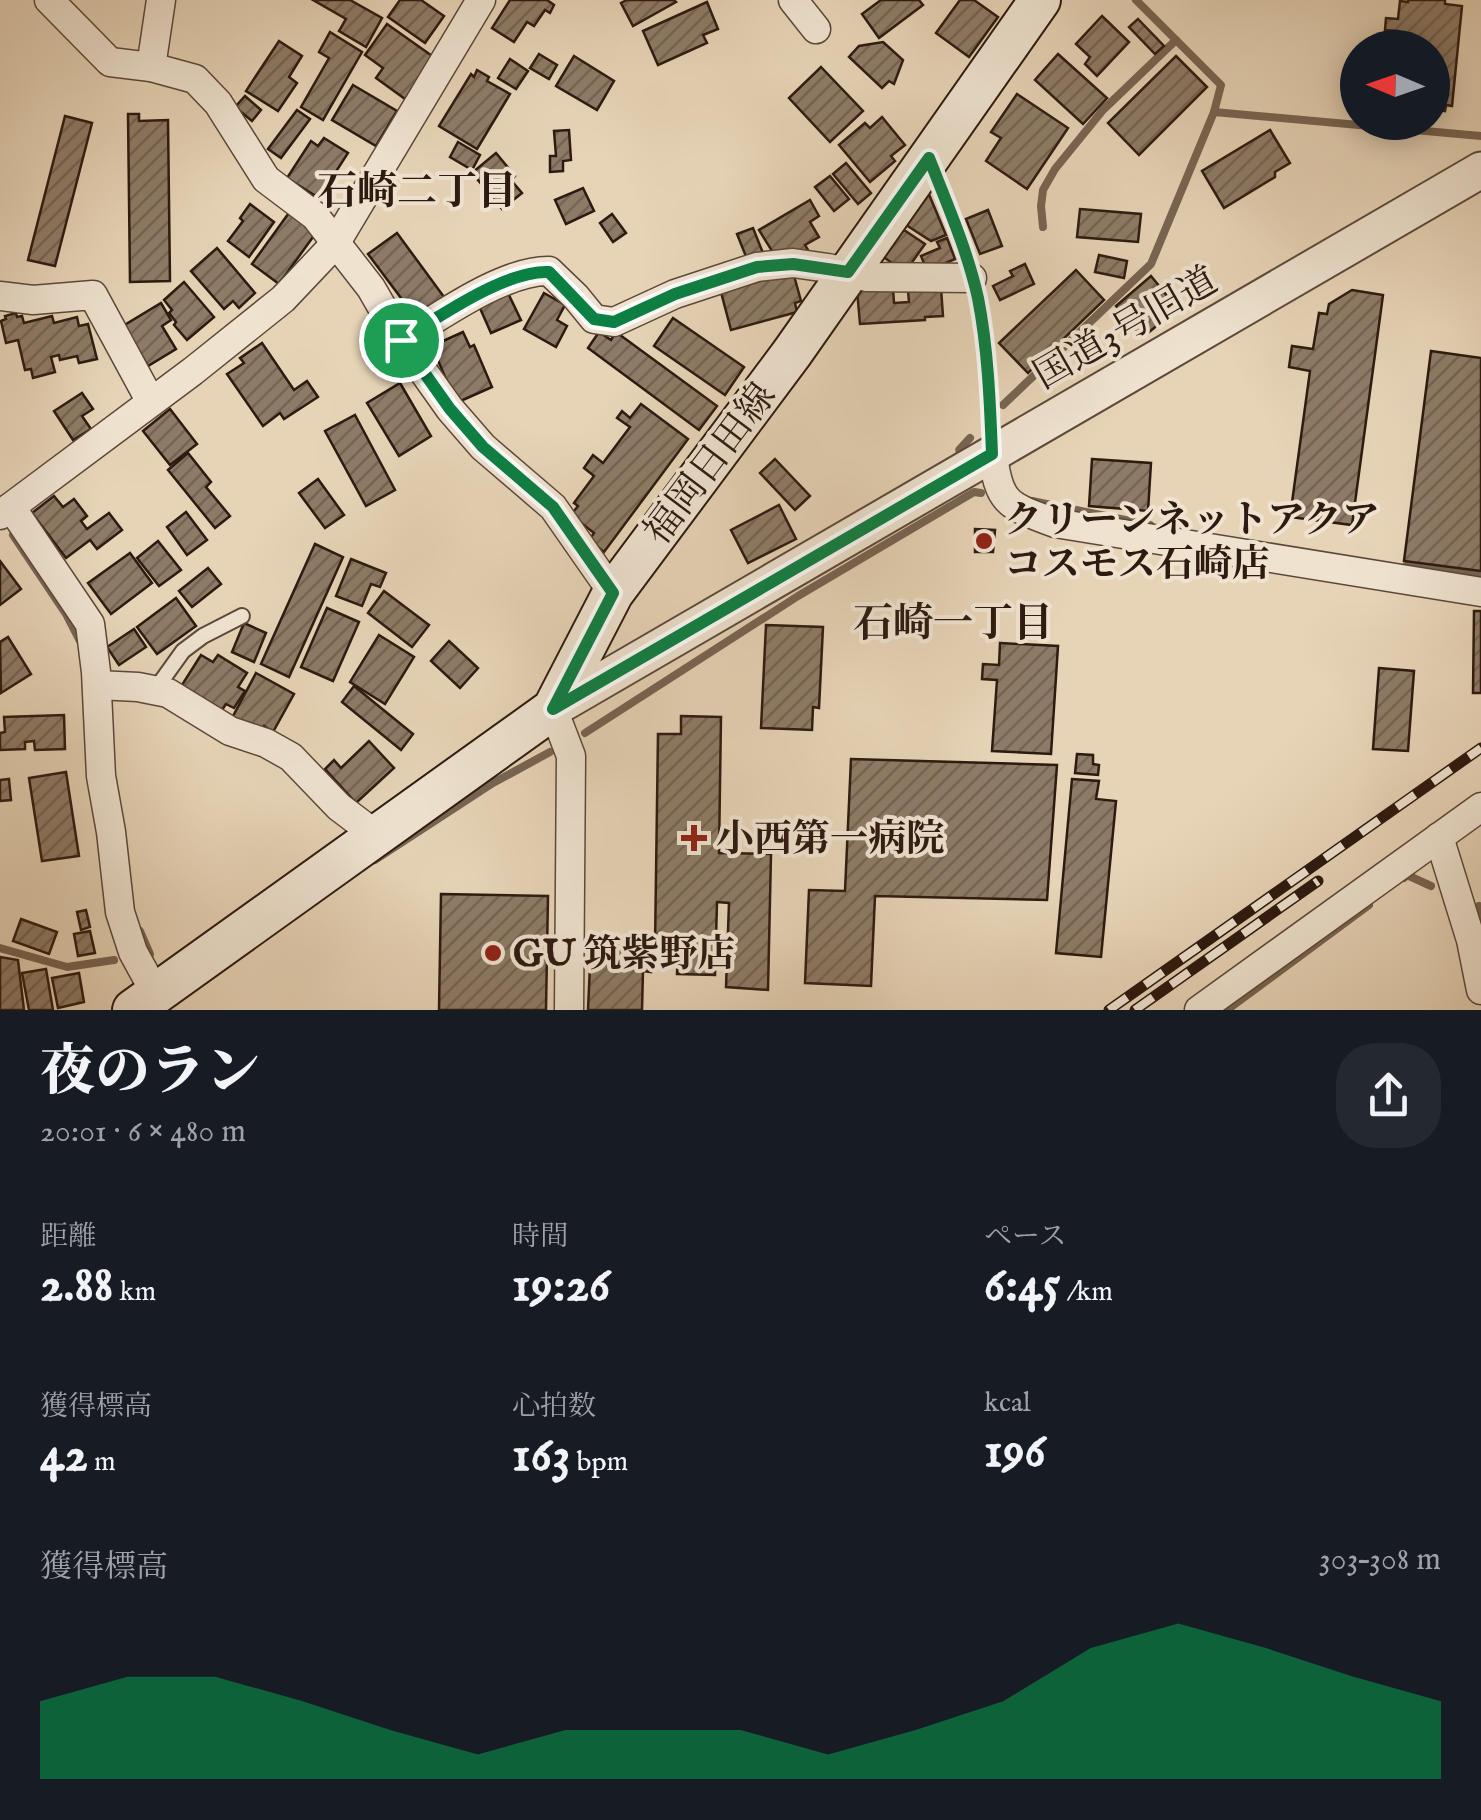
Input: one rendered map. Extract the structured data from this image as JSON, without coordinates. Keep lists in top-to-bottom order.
{
  "streets": {
    "main road": ["福岡日田線"],
    "street": ["国道3号旧道"]
  },
  "crossings": [
    ["国道3号旧道", "福岡日田線"]
  ],
  "districts": ["石崎二丁目", "石崎一丁目"],
  "places": {
    "other": ["クリーンネットアクア コスモス石崎店", "GU 筑紫野店"],
    "health": ["小西第一病院"]
  },
  "north": "left",
  "page": {
    "heading": ["夜のラン", "20:01 · 6 × 480 m"],
    "stats": [
      ["距離", "2.88 km"],
      ["時間", "19:26"],
      ["ペース", "6:45 /km"],
      ["獲得標高", "42 m"],
      ["心拍数", "163 bpm"],
      ["kcal", "196"]
    ],
    "chart": ["獲得標高", "303–308 m"]
  }
}
